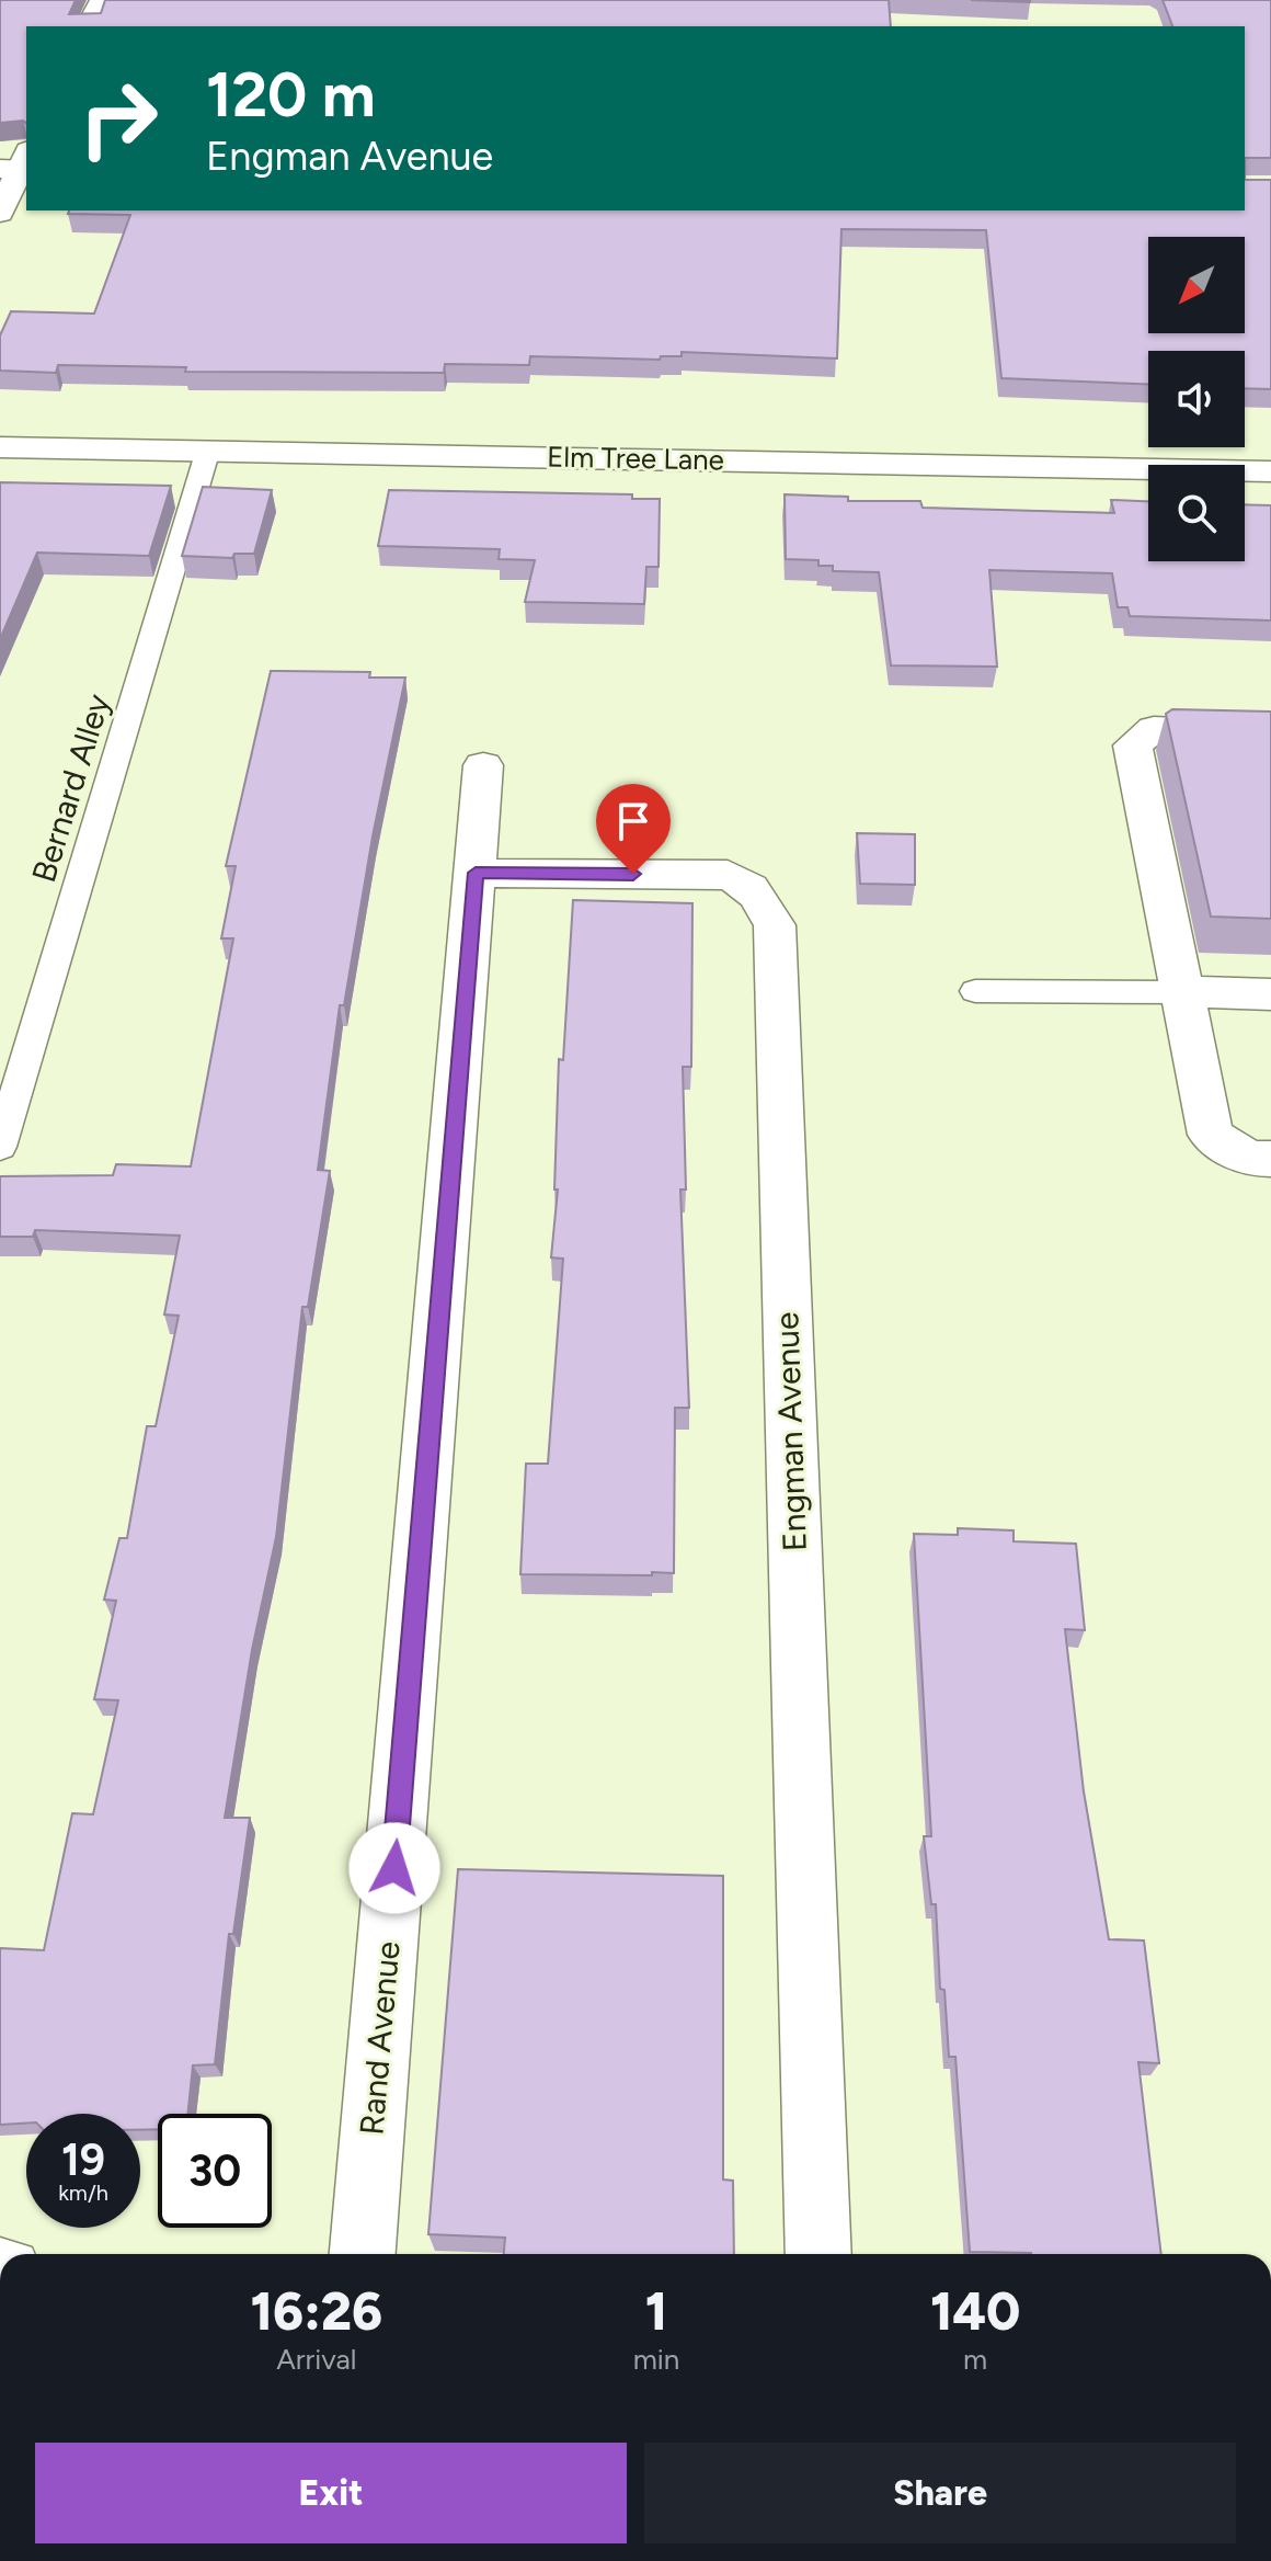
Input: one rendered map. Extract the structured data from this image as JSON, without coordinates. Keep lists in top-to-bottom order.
{
  "streets": {
    "street": ["Elm Tree Lane", "Engman Avenue", "Rand Avenue"],
    "lane": ["Bernard Alley"]
  },
  "crossings": [
    ["Elm Tree Lane", "Bernard Alley"],
    ["Engman Avenue", "Rand Avenue"]
  ],
  "north": "bottom left",
  "page": {
    "turn": ["120 m", "Engman Avenue"],
    "speed": "19 km/h",
    "limit": "30",
    "eta": [
      "16:26",
      "Arrival",
      "1",
      "min",
      "140",
      "m"
    ],
    "buttons": ["Exit", "Share"]
  }
}
